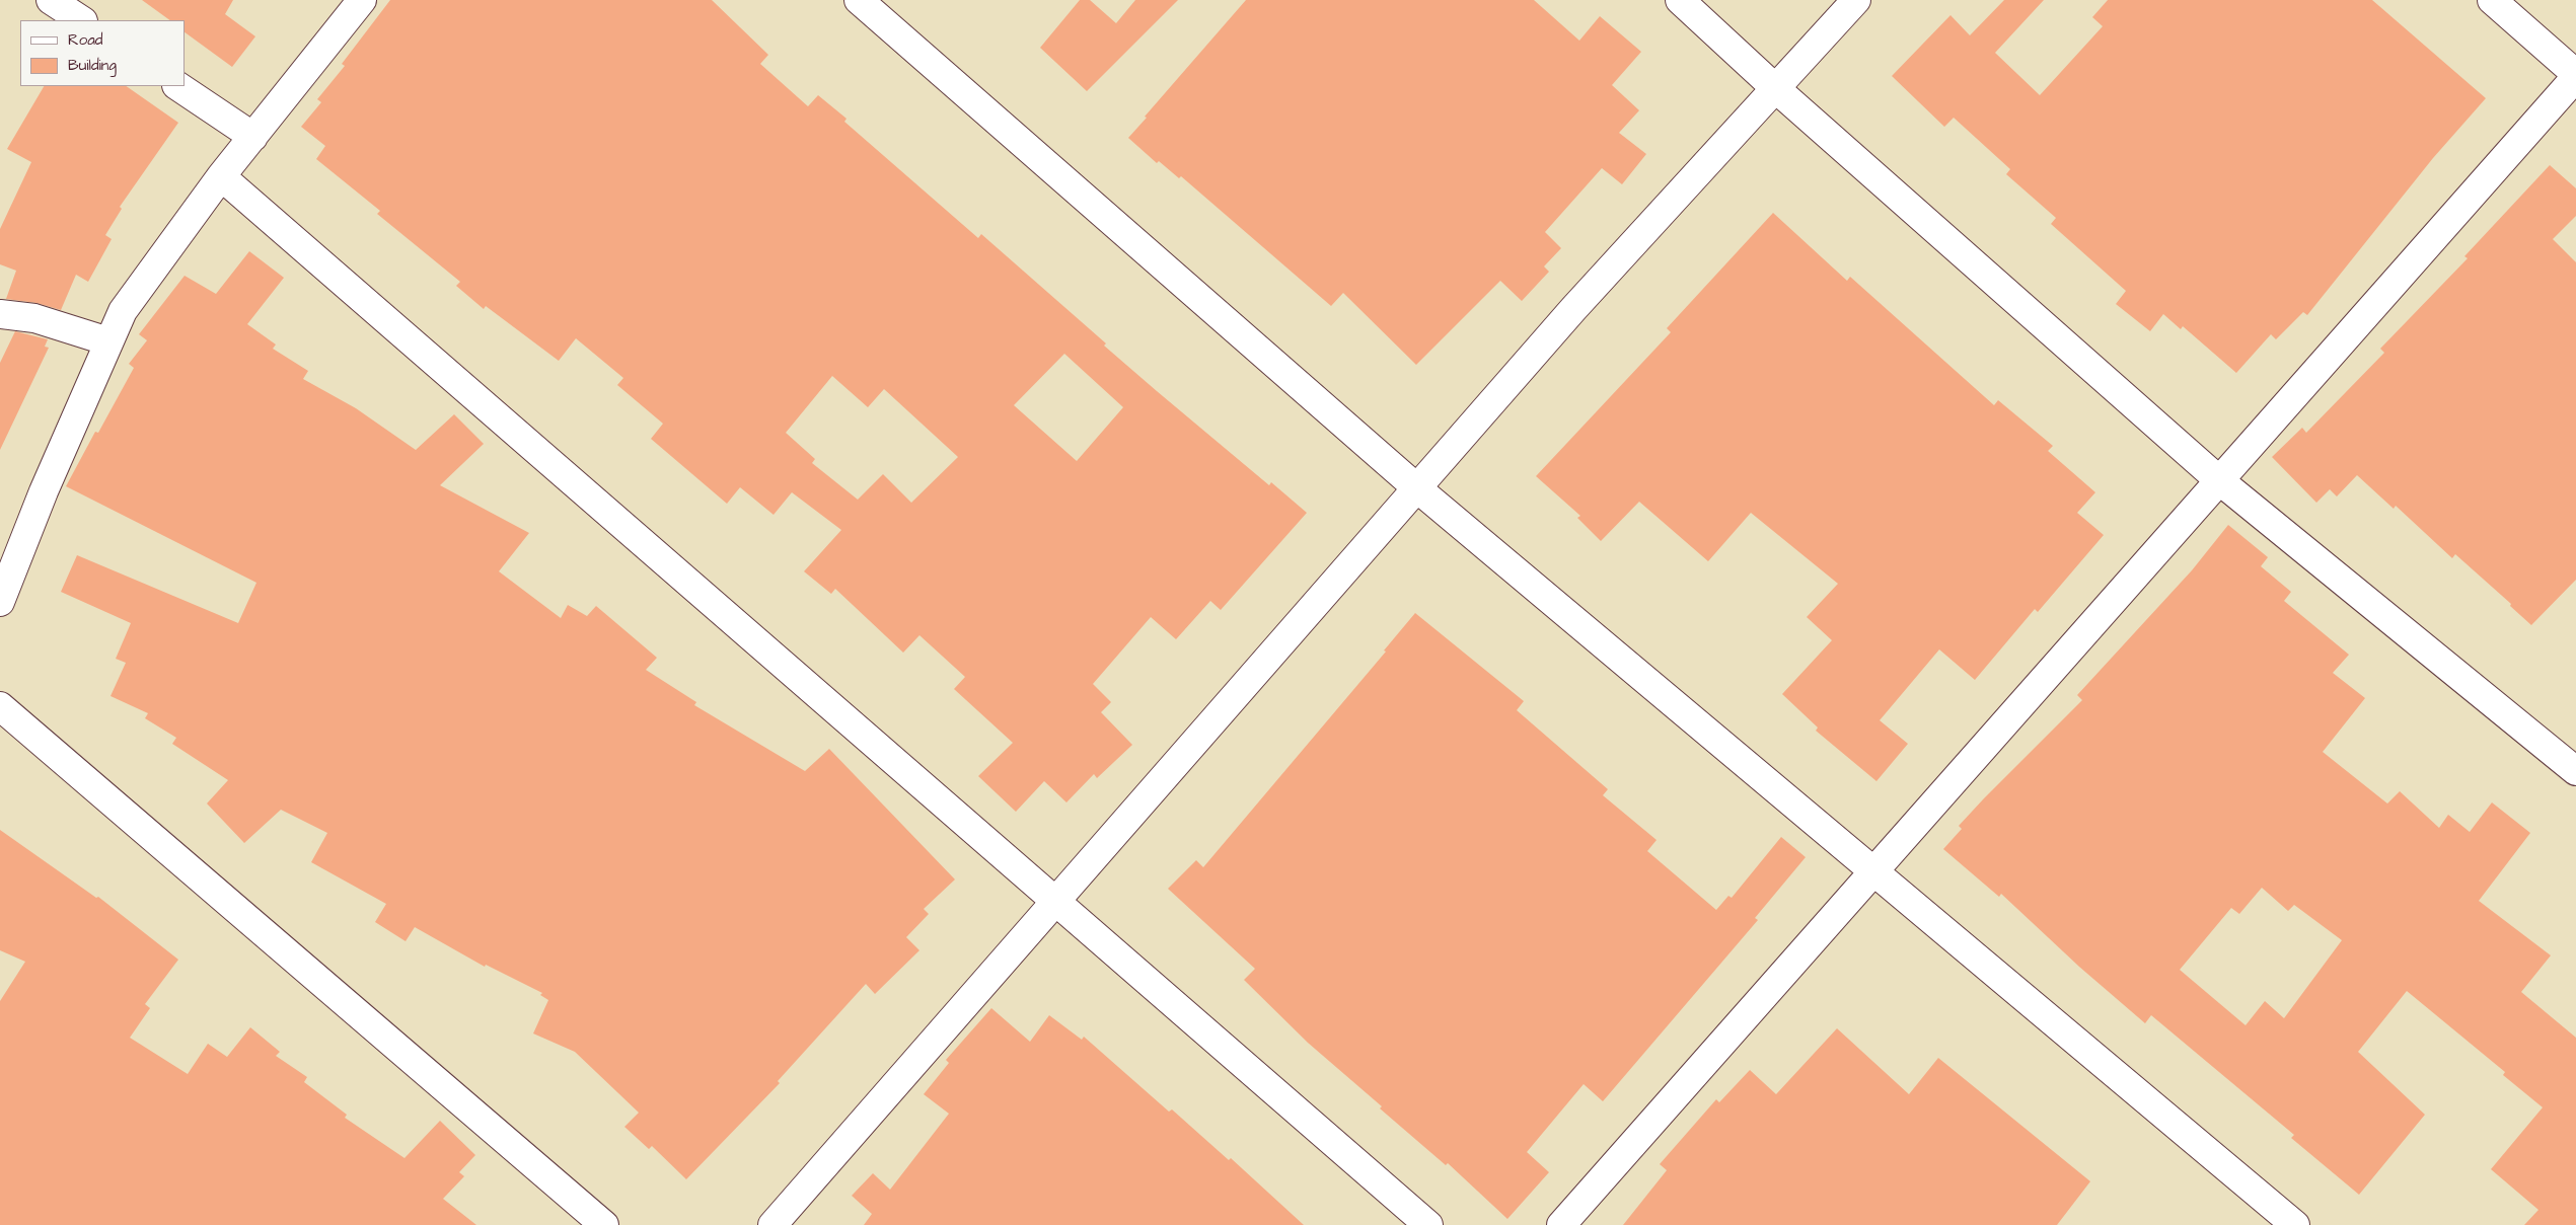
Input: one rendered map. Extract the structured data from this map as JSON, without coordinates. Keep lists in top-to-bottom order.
{
  "legend": ["Road", "Building"]
}
